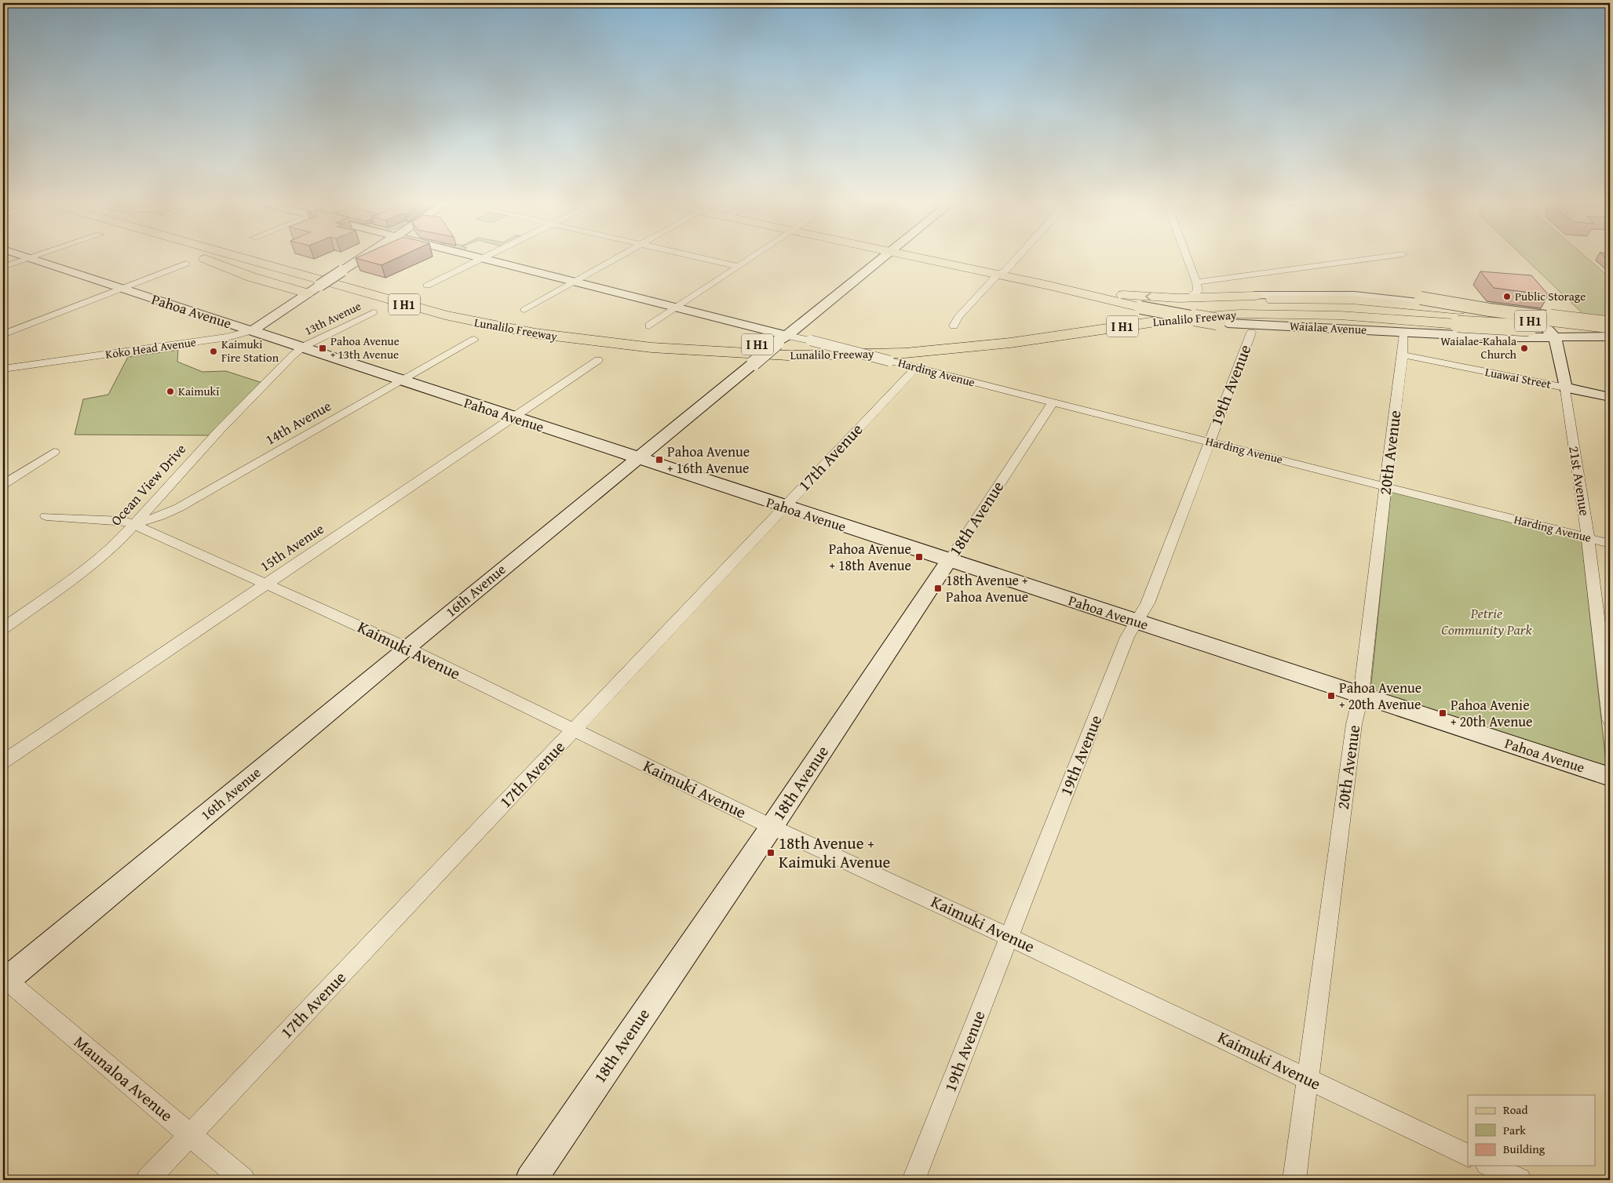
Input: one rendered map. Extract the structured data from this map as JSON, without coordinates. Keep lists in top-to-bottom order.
{
  "streets": {
    "main road": ["I H1", "Lunalilo Freeway", "Waialae Avenue"],
    "street": [
      "Pahoa Avenue",
      "13th Avenue",
      "Koko Head Avenue",
      "Harding Avenue",
      "Luawai Street",
      "19th Avenue",
      "14th Avenue",
      "20th Avenue",
      "17th Avenue",
      "21st Avenue",
      "Ocean View Drive",
      "18th Avenue",
      "15th Avenue",
      "16th Avenue",
      "Kaimuki Avenue",
      "Maunaloa Avenue"
    ]
  },
  "crossings": [
    ["Pahoa Avenue", "13th Avenue"],
    ["Pahoa Avenue", "Koko Head Avenue"],
    ["Pahoa Avenue", "19th Avenue"],
    ["Pahoa Avenue", "14th Avenue"],
    ["Pahoa Avenue", "20th Avenue"],
    ["Pahoa Avenue", "17th Avenue"],
    ["Pahoa Avenue", "Ocean View Drive"],
    ["Pahoa Avenue", "18th Avenue"],
    ["Pahoa Avenue", "15th Avenue"],
    ["Pahoa Avenue", "16th Avenue"],
    ["13th Avenue", "Ocean View Drive"],
    ["Waialae Avenue", "19th Avenue"],
    ["Waialae Avenue", "21st Avenue"],
    ["Harding Avenue", "19th Avenue"],
    ["Harding Avenue", "20th Avenue"],
    ["Harding Avenue", "17th Avenue"],
    ["Harding Avenue", "21st Avenue"],
    ["Harding Avenue", "18th Avenue"],
    ["Harding Avenue", "16th Avenue"],
    ["Luawai Street", "20th Avenue"],
    ["Luawai Street", "21st Avenue"],
    ["19th Avenue", "Kaimuki Avenue"],
    ["14th Avenue", "Ocean View Drive"],
    ["14th Avenue", "Kaimuki Avenue"],
    ["20th Avenue", "Kaimuki Avenue"],
    ["17th Avenue", "Kaimuki Avenue"],
    ["17th Avenue", "Maunaloa Avenue"],
    ["Ocean View Drive", "Kaimuki Avenue"],
    ["18th Avenue", "Kaimuki Avenue"],
    ["15th Avenue", "Kaimuki Avenue"],
    ["16th Avenue", "Kaimuki Avenue"],
    ["16th Avenue", "Maunaloa Avenue"]
  ],
  "parks": ["Petrie Community Park"],
  "places": {
    "other": [
      "Public Storage",
      "Waialae-Kahala Church",
      "Kaimuki Fire Station",
      "Kaimukī"
    ],
    "transit": [
      "Pahoa Avenue + 13th Avenue",
      "Pahoa Avenue + 16th Avenue",
      "Pahoa Avenue + 18th Avenue",
      "18th Avenue + Pahoa Avenue",
      "Pahoa Avenue + 20th Avenue",
      "Pahoa Avenie + 20th Avenue",
      "18th Avenue + Kaimuki Avenue"
    ]
  },
  "legend": ["Road", "Park", "Building"]
}
